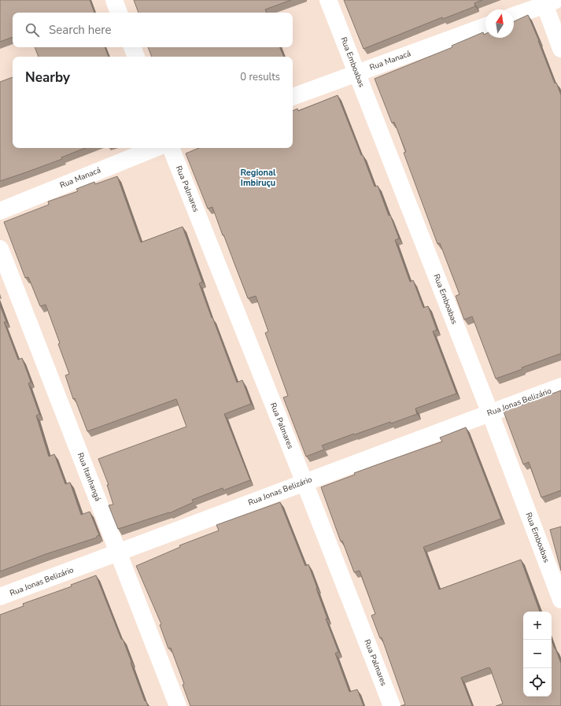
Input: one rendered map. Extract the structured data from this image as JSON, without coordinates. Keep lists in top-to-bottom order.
{
  "streets": {
    "street": [
      "Rua Manacá",
      "Rua Emboabas",
      "Rua Palmares",
      "Rua Jonas Belizário",
      "Rua Itanhangá"
    ]
  },
  "crossings": [
    ["Rua Manacá", "Rua Emboabas"],
    ["Rua Emboabas", "Rua Jonas Belizário"],
    ["Rua Palmares", "Rua Jonas Belizário"],
    ["Rua Jonas Belizário", "Rua Itanhangá"]
  ],
  "districts": ["Regional Imbiruçu"],
  "north": "top",
  "page": {
    "search": "Search here",
    "heading": ["Nearby", "0 results"],
    "map_buttons": ["+", "−"]
  }
}
